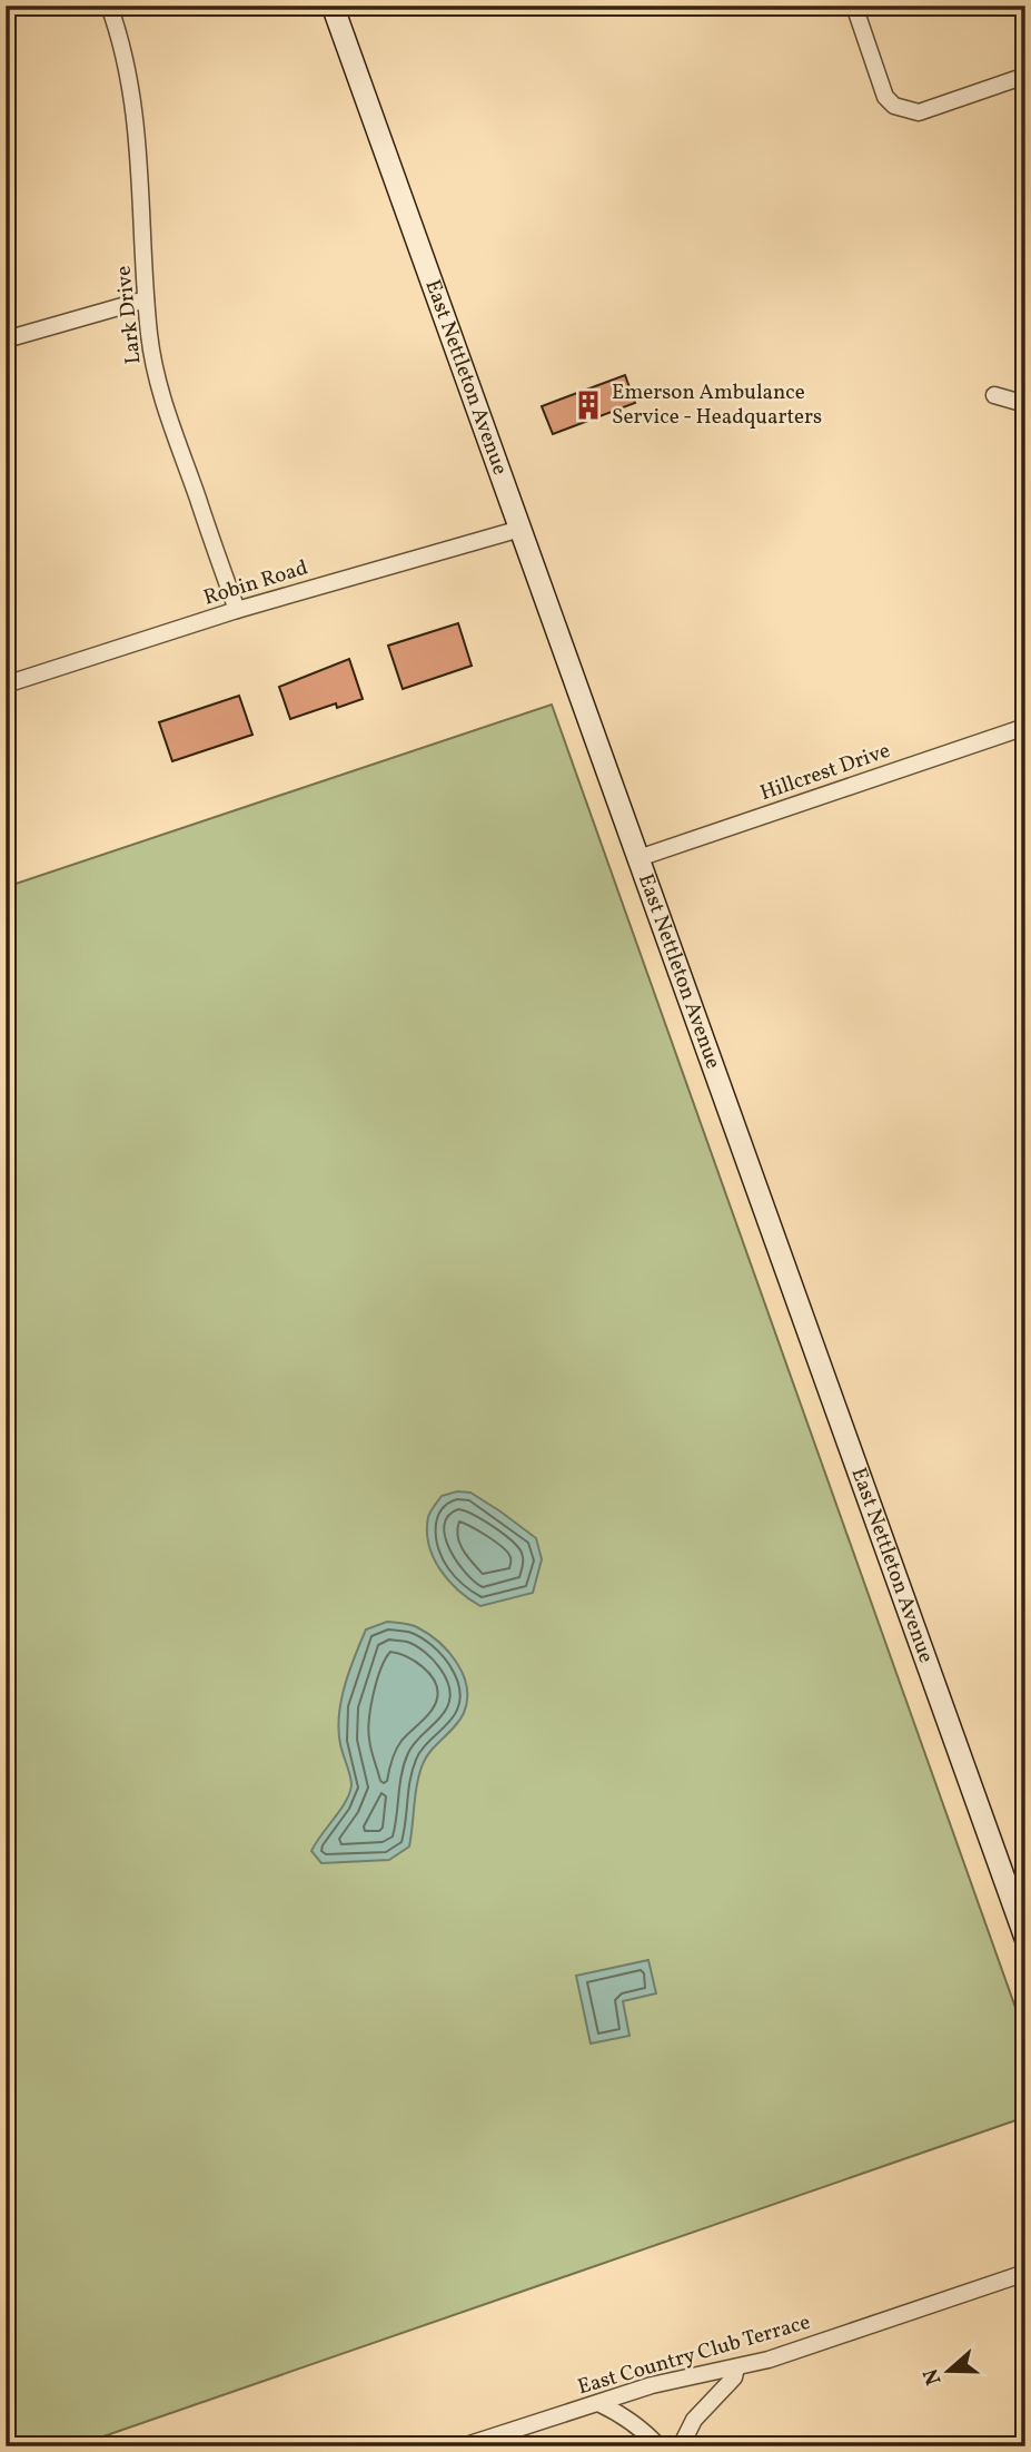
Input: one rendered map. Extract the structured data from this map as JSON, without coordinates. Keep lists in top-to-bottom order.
{
  "streets": {
    "main road": ["East Nettleton Avenue"],
    "street": [
      "Lark Drive",
      "Robin Road",
      "Hillcrest Drive",
      "East Country Club Terrace"
    ]
  },
  "crossings": [
    ["Lark Drive", "Robin Road"],
    ["East Nettleton Avenue", "Robin Road"],
    ["East Nettleton Avenue", "Hillcrest Drive"]
  ],
  "places": {
    "building": ["Emerson Ambulance Service - Headquarters"]
  },
  "north": "left"
}
